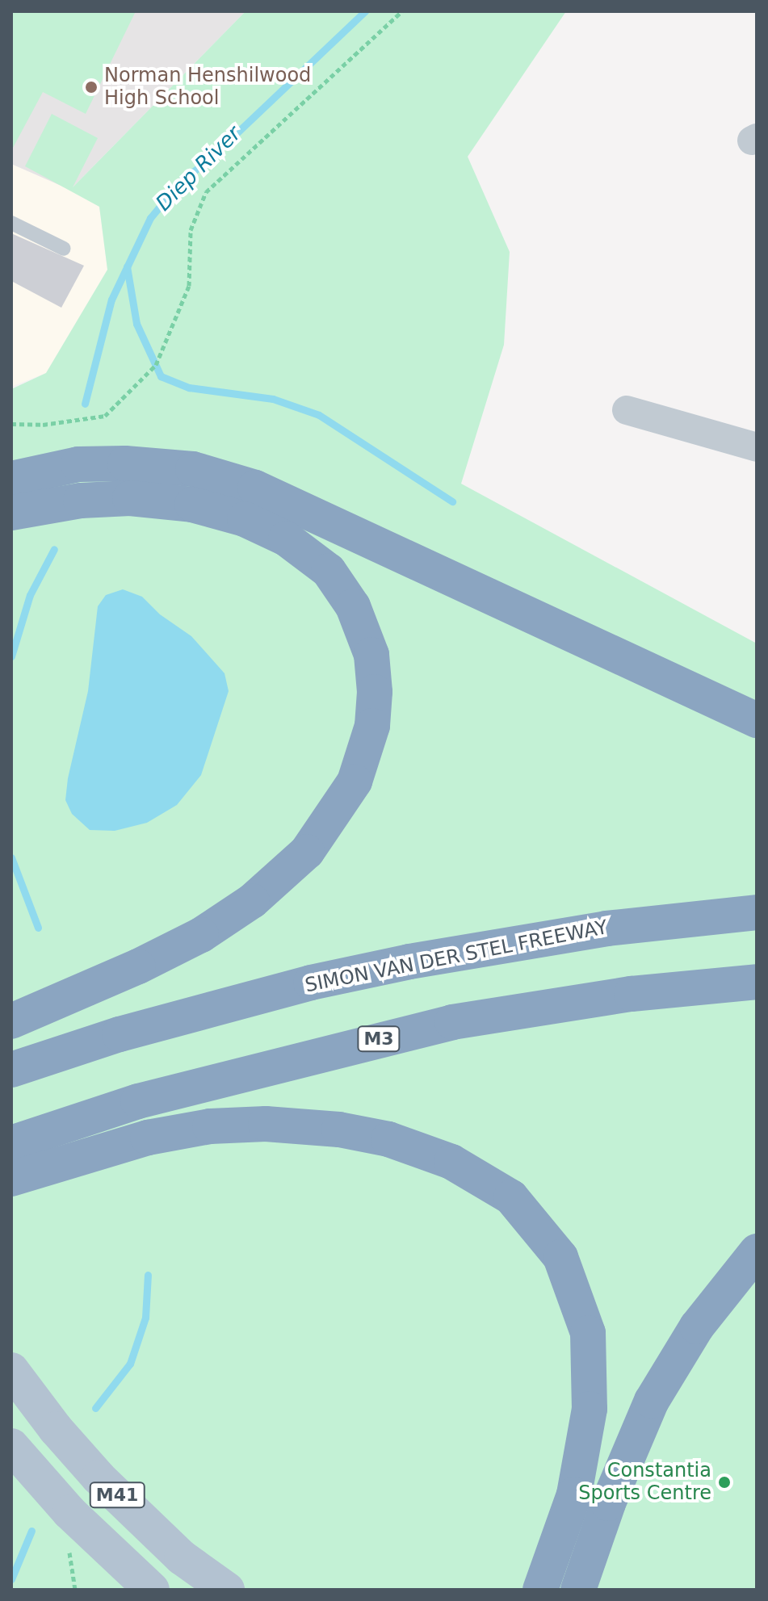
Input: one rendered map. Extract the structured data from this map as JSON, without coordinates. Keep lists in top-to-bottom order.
{
  "streets": {
    "highway": ["SIMON VAN DER STEL FREEWAY", "M3"],
    "main road": ["M41"]
  },
  "water": ["Diep River"],
  "places": ["Norman Henshilwood High School", "Constantia Sports Centre"]
}
